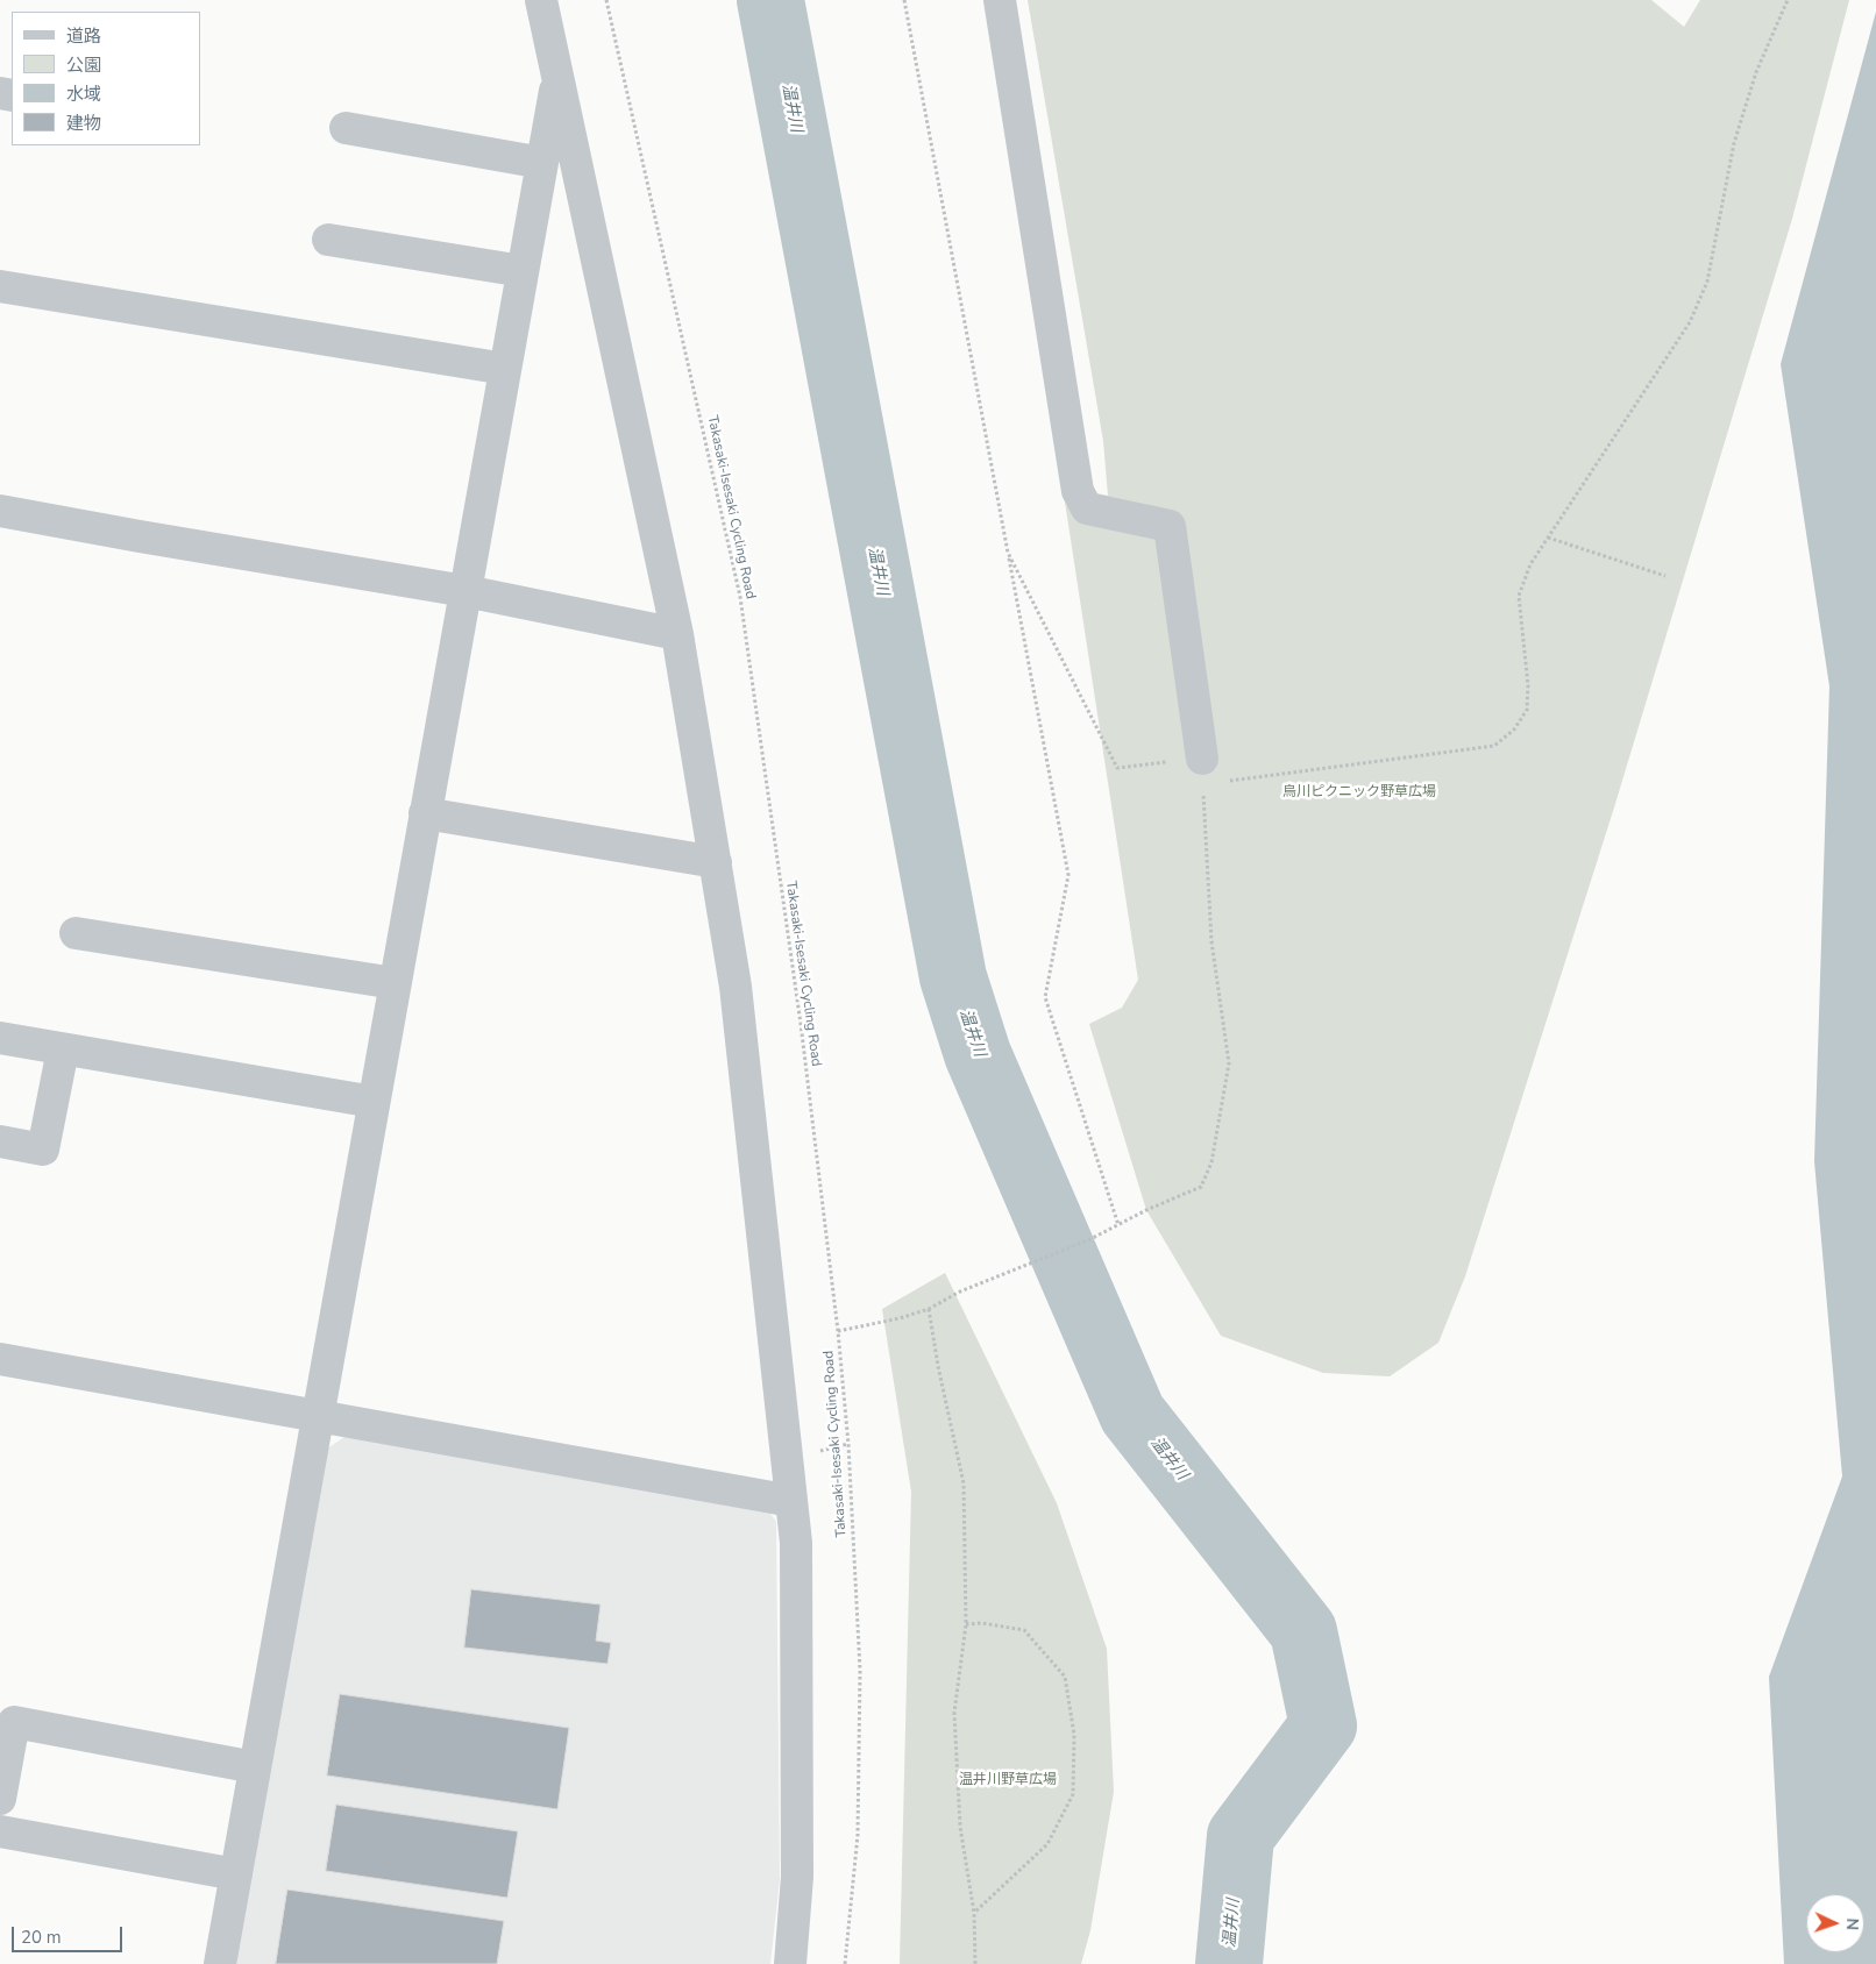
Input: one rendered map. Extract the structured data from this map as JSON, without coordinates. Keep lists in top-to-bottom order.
{
  "streets": {
    "path": ["Takasaki-Isesaki Cycling Road"]
  },
  "water": ["温井川"],
  "parks": ["烏川ピクニック野草広場", "温井川野草広場"],
  "legend": [
    "道路",
    "公園",
    "水域",
    "建物"
  ],
  "scale_bar": "20 m",
  "north": "right"
}
